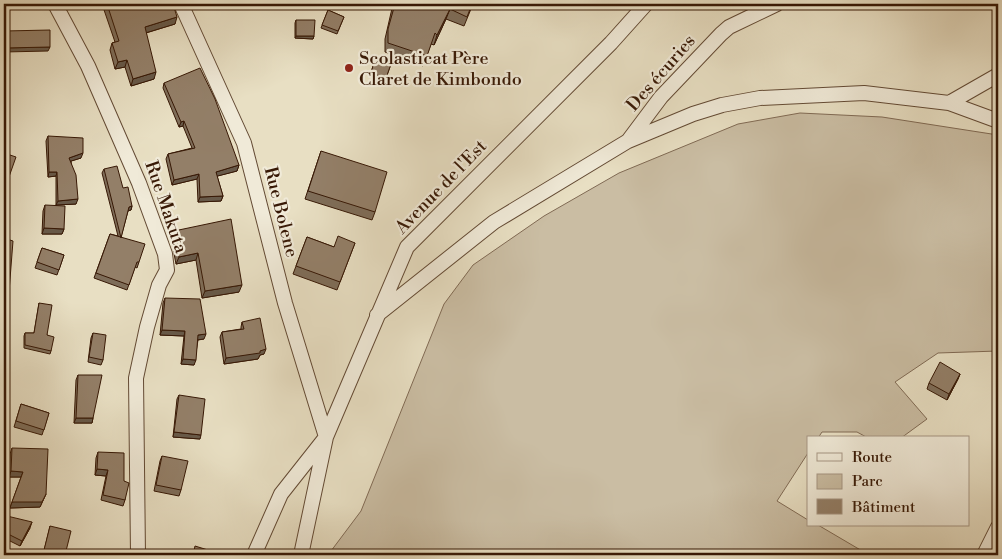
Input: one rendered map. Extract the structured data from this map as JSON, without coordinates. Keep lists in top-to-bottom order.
{
  "streets": {
    "street": [
      "Des écuries",
      "Avenue de l'Est",
      "Rue Makuta",
      "Rue Bolene"
    ]
  },
  "crossings": [
    ["Avenue de l'Est", "Rue Bolene"]
  ],
  "places": ["Scolasticat Père Claret de Kimbondo"],
  "legend": ["Route", "Parc", "Bâtiment"]
}
